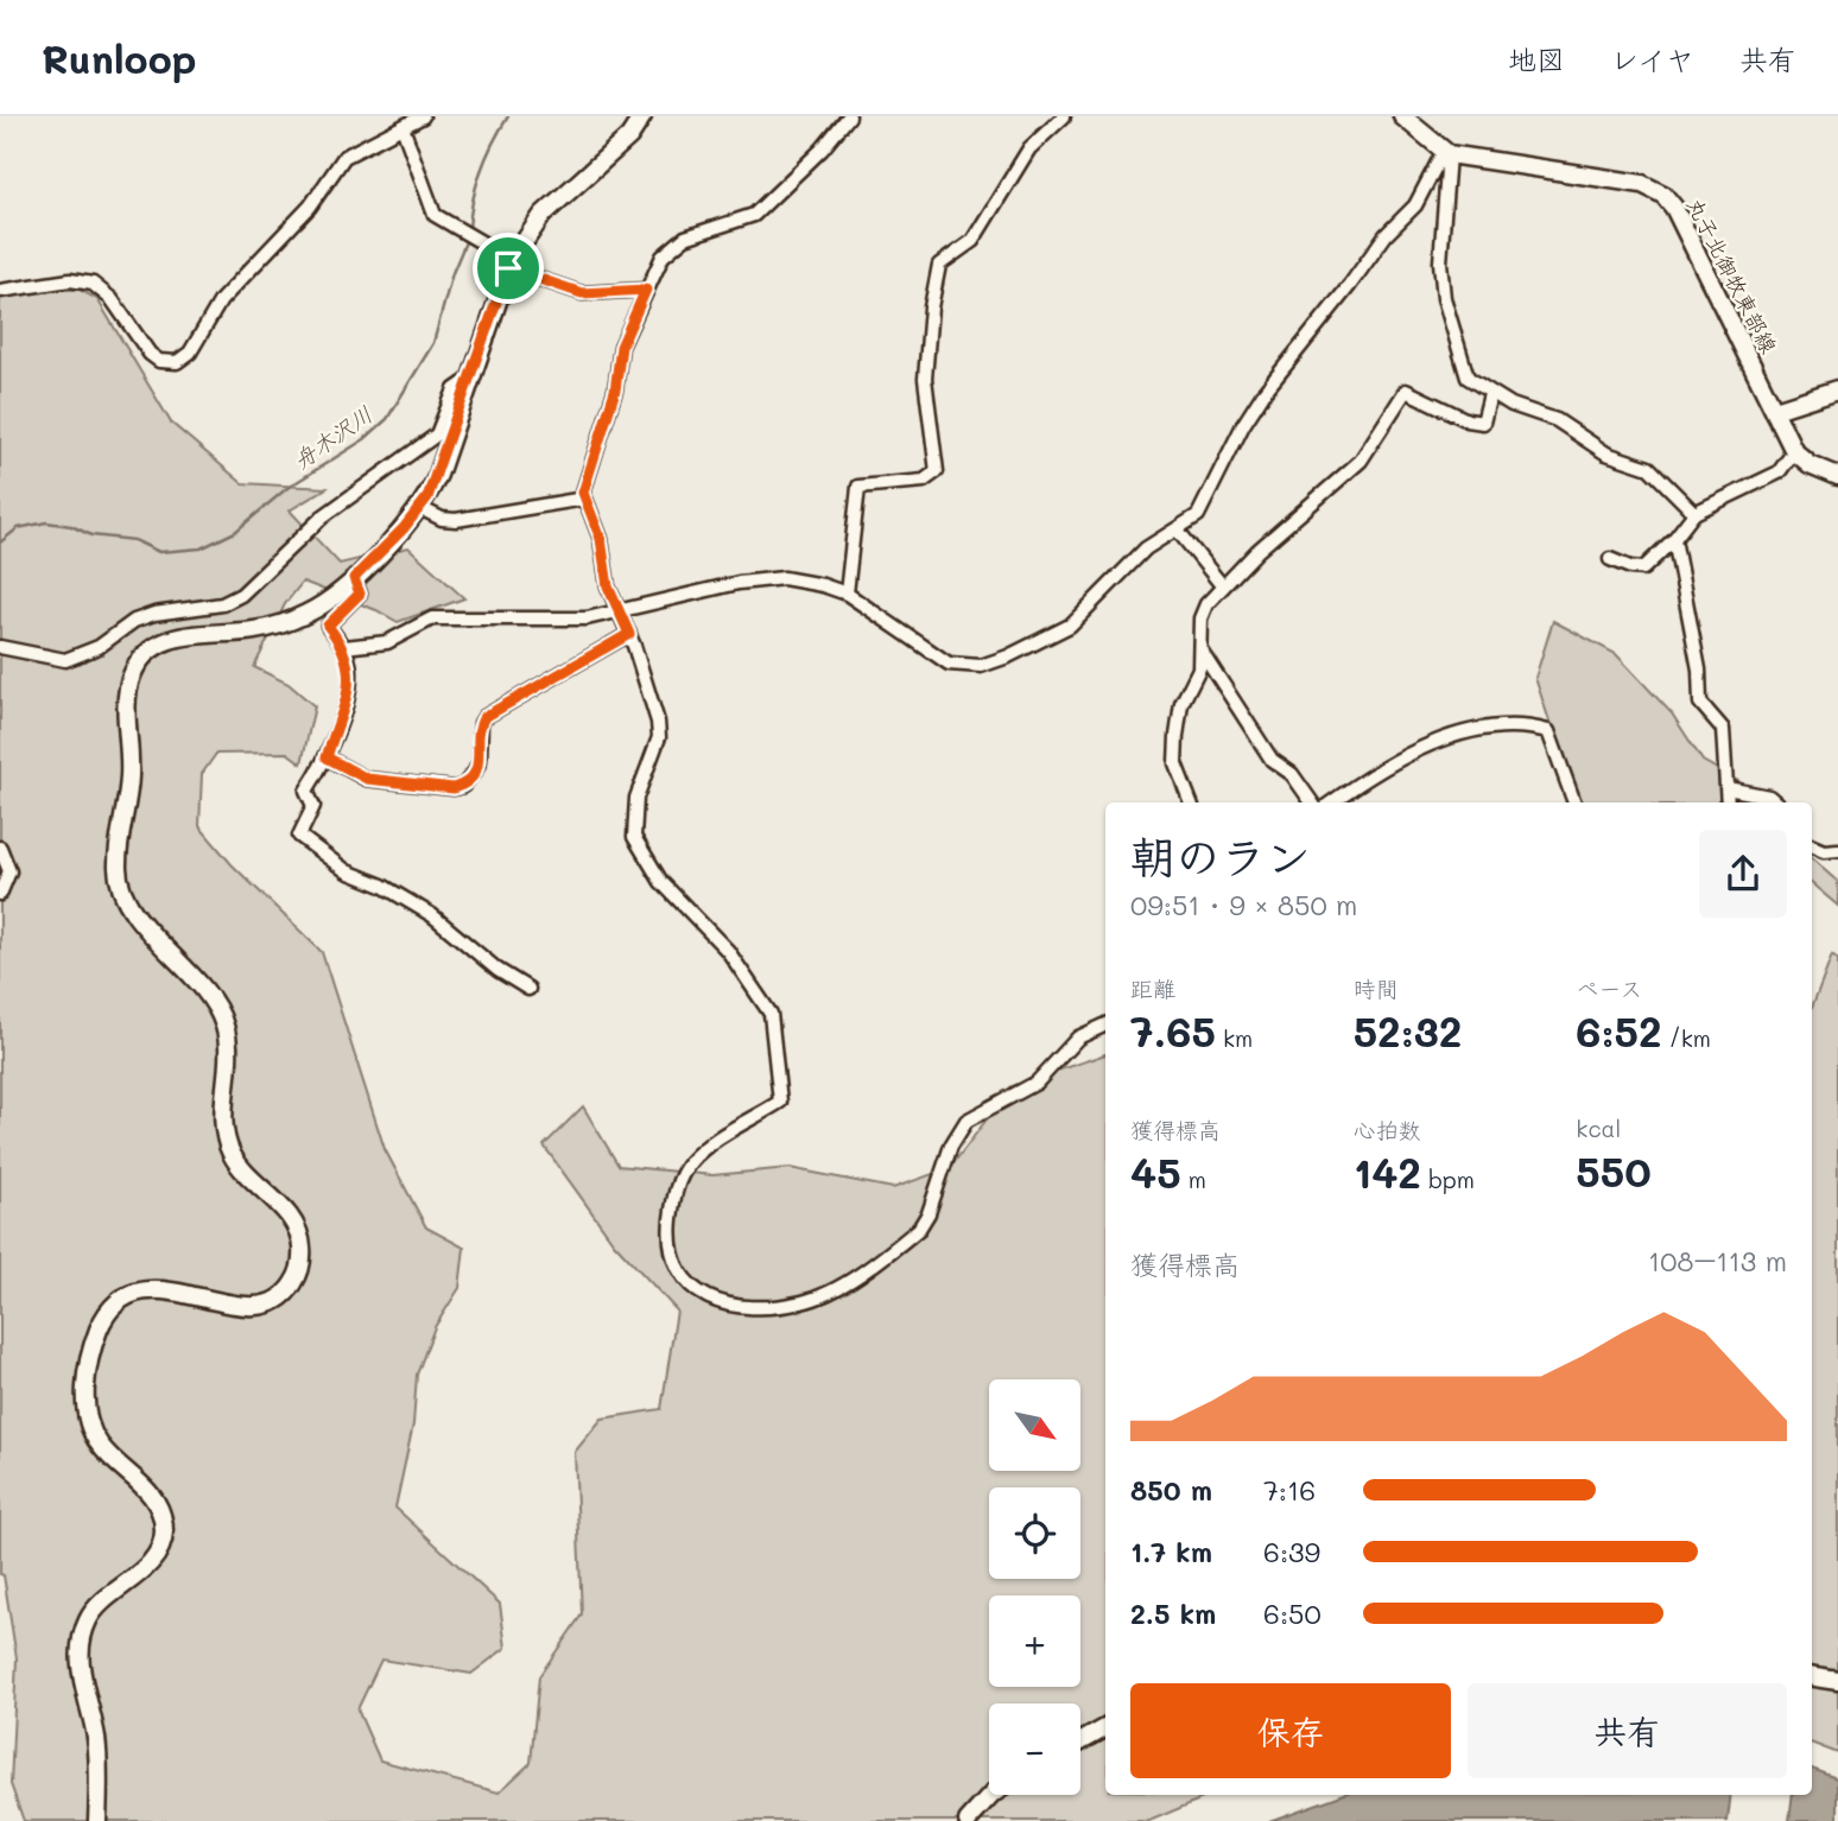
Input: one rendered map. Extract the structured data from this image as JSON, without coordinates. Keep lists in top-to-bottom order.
{
  "streets": {
    "street": ["丸子北御牧東部線"]
  },
  "water": ["舟木沢川"],
  "north": "bottom right",
  "page": {
    "header": "Runloop",
    "nav": ["地図", "レイヤ", "共有"],
    "heading": ["朝のラン", "09:51 · 9 × 850 m"],
    "stats": [
      ["距離", "7.65 km"],
      ["時間", "52:32"],
      ["ペース", "6:52 /km"],
      ["獲得標高", "45 m"],
      ["心拍数", "142 bpm"],
      ["kcal", "550"]
    ],
    "chart": ["獲得標高", "108–113 m"],
    "map_buttons": ["+", "−"],
    "list": [
      {
        "name": "850 m",
        "note": "7:16"
      },
      {
        "name": "1.7 km",
        "note": "6:39"
      },
      {
        "name": "2.5 km",
        "note": "6:50"
      }
    ],
    "buttons": ["保存", "共有"]
  }
}
